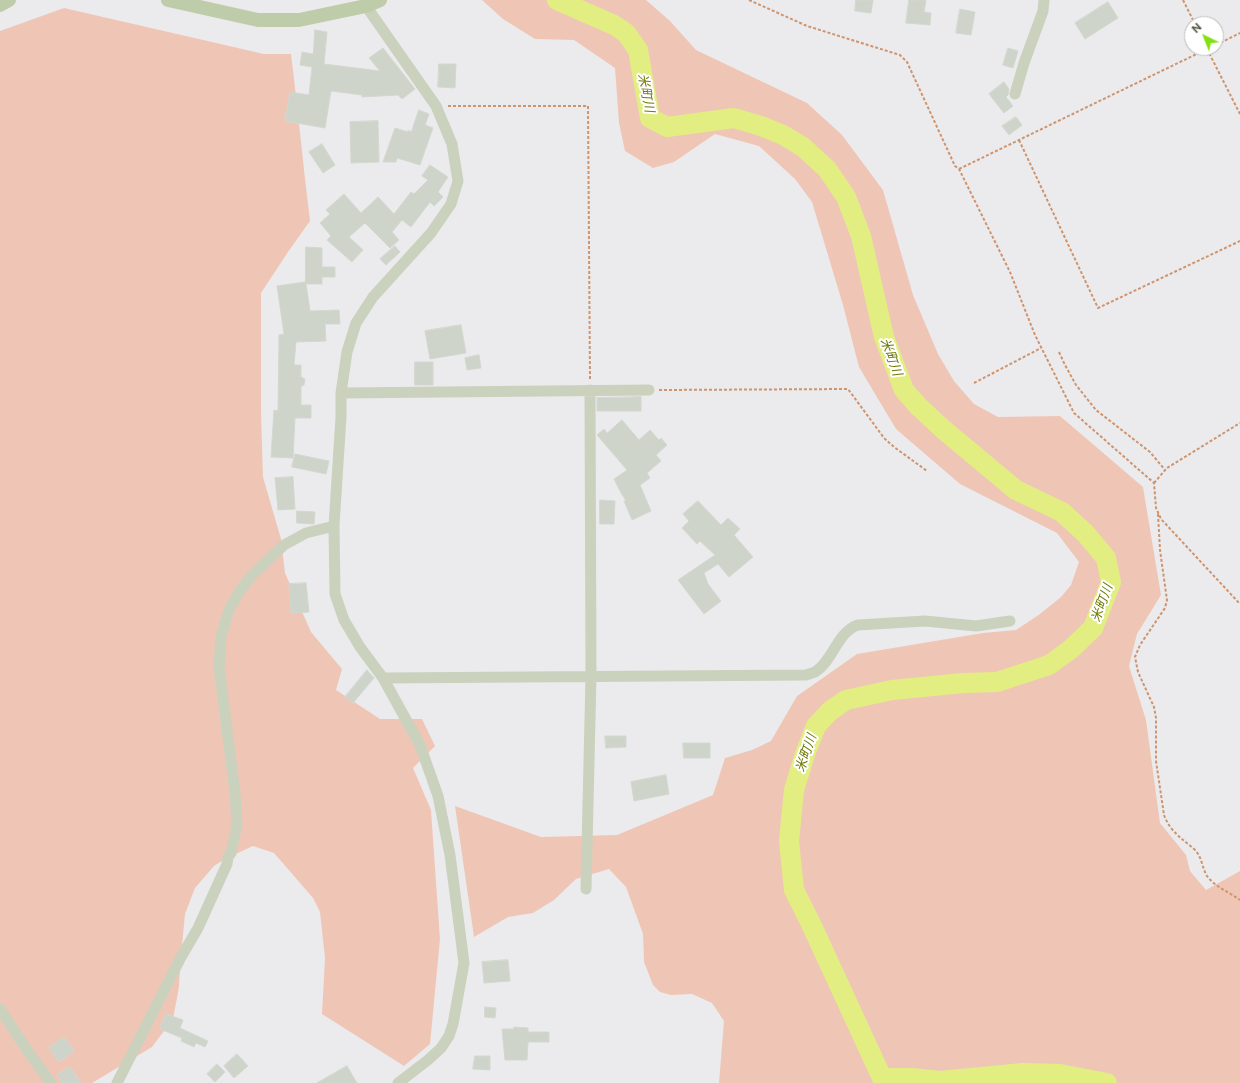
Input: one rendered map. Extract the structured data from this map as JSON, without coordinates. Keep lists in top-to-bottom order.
{
  "water": ["米町川"],
  "north": "top left"
}
